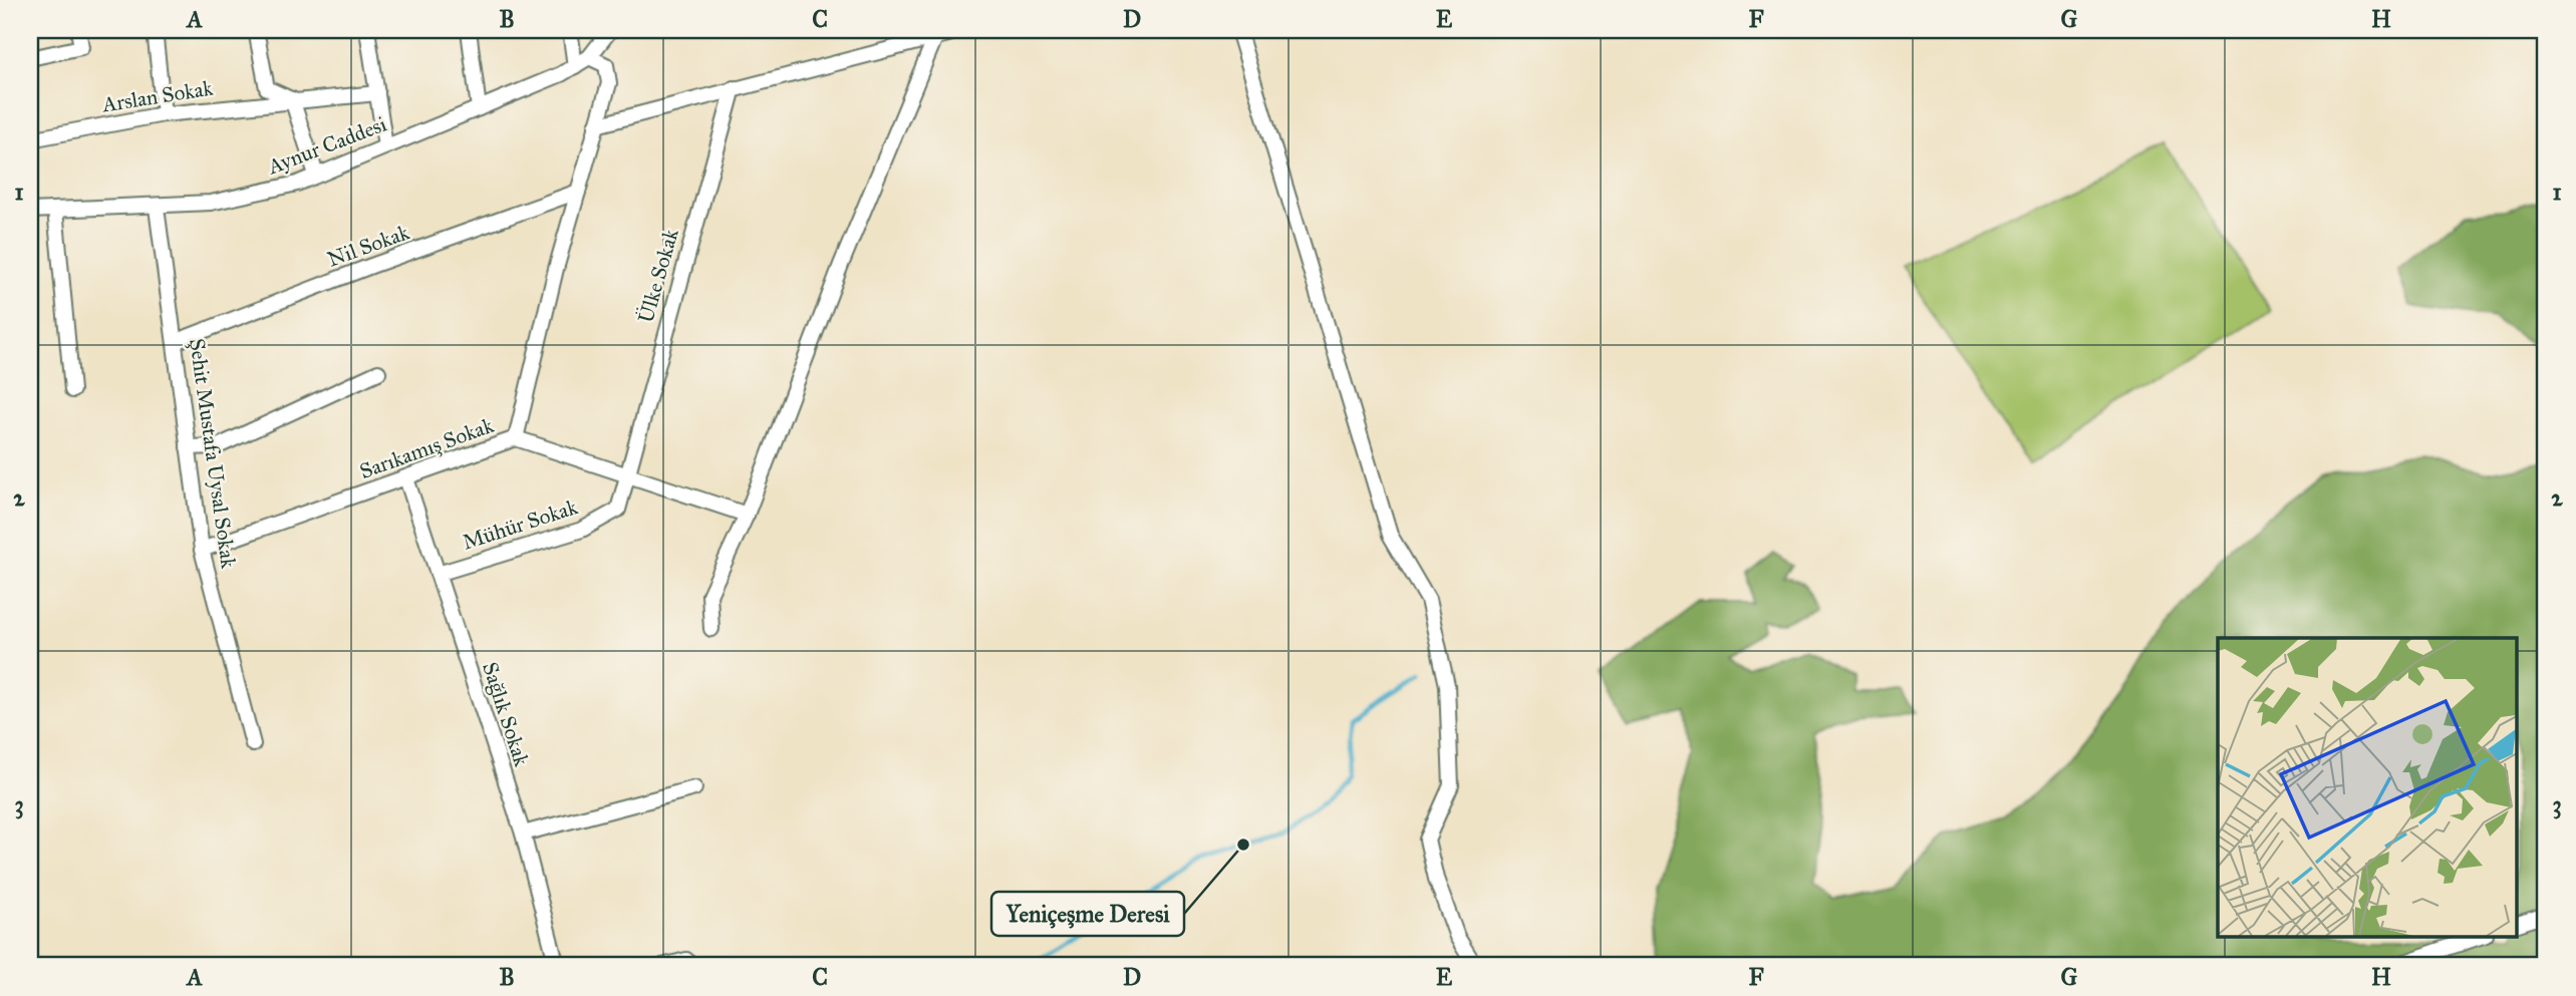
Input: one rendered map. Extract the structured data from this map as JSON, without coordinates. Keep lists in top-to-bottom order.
{
  "streets": {
    "street": [
      "Arslan Sokak",
      "Aynur Caddesi",
      "Nil Sokak",
      "Ülke Sokak",
      "Sarıkamış Sokak",
      "Şehit Mustafa Uysal Sokak",
      "Mühür Sokak",
      "Sağlık Sokak"
    ]
  },
  "crossings": [
    ["Aynur Caddesi", "Şehit Mustafa Uysal Sokak"],
    ["Nil Sokak", "Şehit Mustafa Uysal Sokak"],
    ["Ülke Sokak", "Sarıkamış Sokak"],
    ["Ülke Sokak", "Mühür Sokak"],
    ["Sarıkamış Sokak", "Şehit Mustafa Uysal Sokak"],
    ["Sarıkamış Sokak", "Mühür Sokak"],
    ["Sarıkamış Sokak", "Sağlık Sokak"],
    ["Mühür Sokak", "Sağlık Sokak"]
  ],
  "places": ["Yeniçeşme Deresi"],
  "grid": {
    "columns": [
      "A",
      "B",
      "C",
      "D",
      "E",
      "F",
      "G",
      "H"
    ],
    "rows": ["1", "2", "3"]
  }
}
